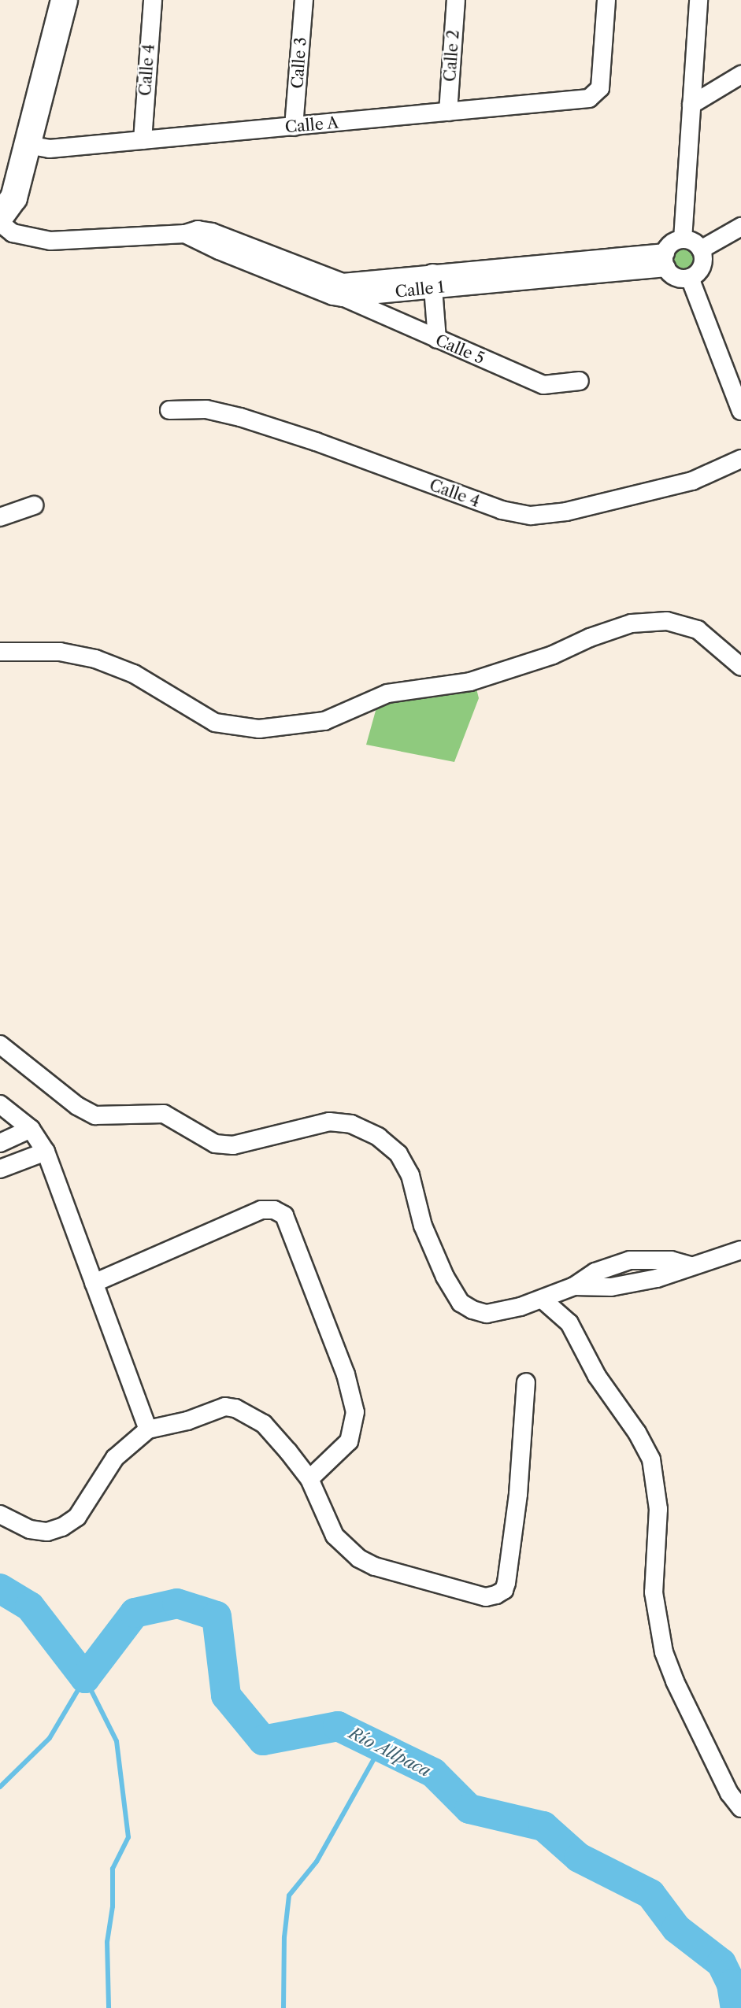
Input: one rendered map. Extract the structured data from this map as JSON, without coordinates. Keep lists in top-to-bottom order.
{
  "streets": {
    "street": [
      "Calle 2",
      "Calle 3",
      "Calle 4",
      "Calle A",
      "Calle 1",
      "Calle 5"
    ]
  },
  "crossings": [
    ["Calle 2", "Calle A"],
    ["Calle 3", "Calle A"],
    ["Calle 4", "Calle A"],
    ["Calle 1", "Calle 5"]
  ],
  "water": ["Río Allpaca"]
}
